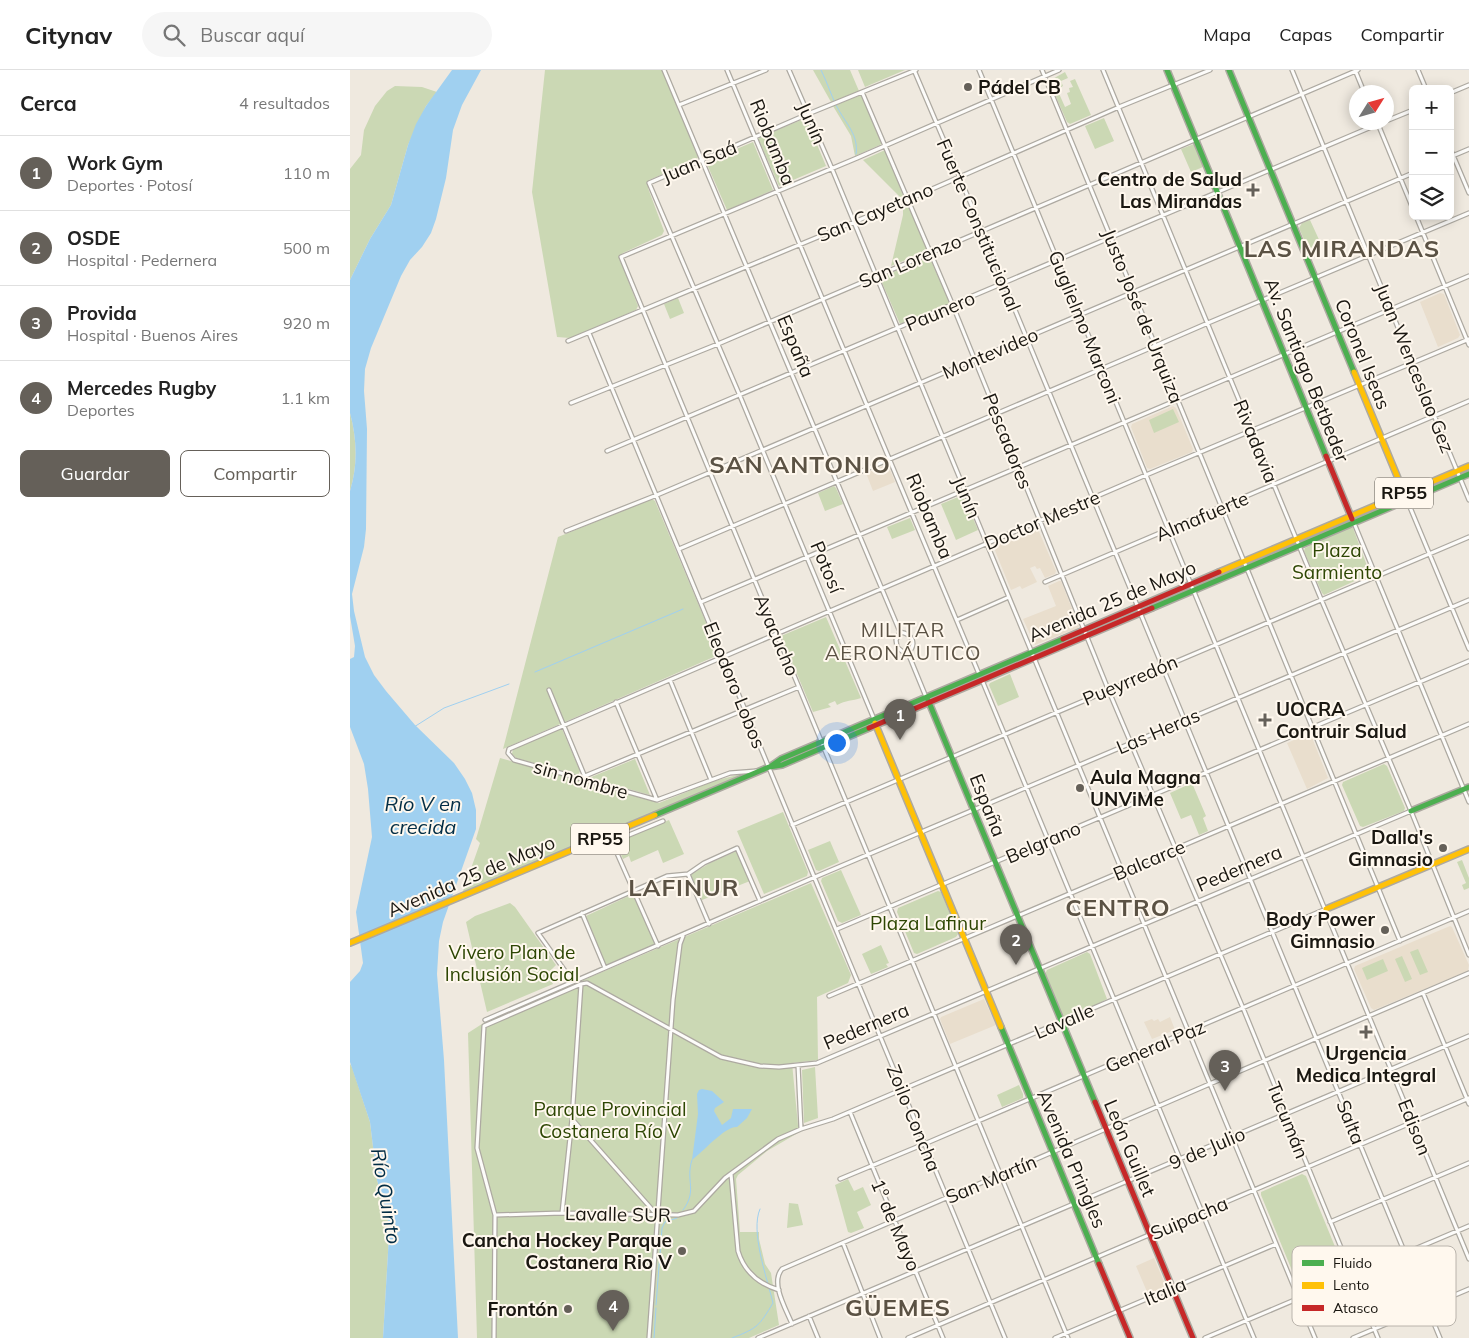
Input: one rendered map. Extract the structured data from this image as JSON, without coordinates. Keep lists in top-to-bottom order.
{
  "streets": {
    "main road": [
      "España",
      "Coronel Iseas",
      "Av. Santiago Betbeder",
      "RP55",
      "Potosí",
      "Avenida 25 de Mayo",
      "Pedernera",
      "León Guillet",
      "Avenida Pringles"
    ],
    "street": [
      "Junín",
      "Riobamba",
      "Juan Saá",
      "San Cayetano",
      "Fuerte Constitucional",
      "San Lorenzo",
      "Paunero",
      "Justo José de Urquiza",
      "Guglielmo Marconi",
      "Montevideo",
      "Juan Wenceslao Gez",
      "Pescadores",
      "Rivadavia",
      "Almafuerte",
      "Doctor Mestre",
      "Ayacucho",
      "Pueyrredón",
      "Eleodoro Lobos",
      "Las Heras",
      "sin nombre",
      "Belgrano",
      "Balcarce",
      "Lavalle",
      "General Paz",
      "Zoilo Concha",
      "Tucumán",
      "Salta",
      "Edison",
      "9 de Julio",
      "San Martín",
      "Lavalle SUR",
      "Suipacha",
      "1º de Mayo",
      "Italia"
    ]
  },
  "crossings": [
    ["Junín", "Juan Saá"],
    ["Junín", "San Cayetano"],
    ["Junín", "San Lorenzo"],
    ["Junín", "Paunero"],
    ["Junín", "Montevideo"],
    ["Junín", "Doctor Mestre"],
    ["Junín", "Avenida 25 de Mayo"],
    ["Junín", "Pueyrredón"],
    ["Junín", "Las Heras"],
    ["Junín", "Belgrano"],
    ["Junín", "Balcarce"],
    ["Junín", "Pedernera"],
    ["Junín", "Lavalle"],
    ["Junín", "General Paz"],
    ["Junín", "9 de Julio"],
    ["Junín", "San Martín"],
    ["Junín", "Suipacha"],
    ["Junín", "Italia"],
    ["Riobamba", "Juan Saá"],
    ["Riobamba", "San Cayetano"],
    ["Riobamba", "San Lorenzo"],
    ["Riobamba", "Paunero"],
    ["Riobamba", "Montevideo"],
    ["Riobamba", "Doctor Mestre"],
    ["Riobamba", "Avenida 25 de Mayo"],
    ["Riobamba", "Pueyrredón"],
    ["Riobamba", "Las Heras"],
    ["Riobamba", "Belgrano"],
    ["Riobamba", "Balcarce"],
    ["Riobamba", "Pedernera"],
    ["Riobamba", "Lavalle"],
    ["Riobamba", "General Paz"],
    ["Riobamba", "9 de Julio"],
    ["Riobamba", "San Martín"],
    ["Riobamba", "Suipacha"],
    ["Riobamba", "Italia"],
    ["Juan Saá", "Fuerte Constitucional"],
    ["Juan Saá", "España"],
    ["Juan Saá", "Pescadores"],
    ["Juan Saá", "Potosí"],
    ["San Cayetano", "Fuerte Constitucional"],
    ["San Cayetano", "Justo José de Urquiza"],
    ["San Cayetano", "Guglielmo Marconi"],
    ["San Cayetano", "España"],
    ["San Cayetano", "Av. Santiago Betbeder"],
    ["San Cayetano", "Pescadores"],
    ["San Cayetano", "Rivadavia"],
    ["San Cayetano", "Potosí"],
    ["San Cayetano", "Ayacucho"],
    ["San Cayetano", "Eleodoro Lobos"],
    ["Fuerte Constitucional", "San Lorenzo"],
    ["Fuerte Constitucional", "Paunero"],
    ["Fuerte Constitucional", "Montevideo"],
    ["Fuerte Constitucional", "Almafuerte"],
    ["Fuerte Constitucional", "Doctor Mestre"],
    ["Fuerte Constitucional", "Avenida 25 de Mayo"],
    ["Fuerte Constitucional", "Pueyrredón"],
    ["Fuerte Constitucional", "Las Heras"],
    ["Fuerte Constitucional", "Belgrano"],
    ["Fuerte Constitucional", "Balcarce"],
    ["Fuerte Constitucional", "Pedernera"],
    ["Fuerte Constitucional", "Salta"],
    ["San Lorenzo", "Justo José de Urquiza"],
    ["San Lorenzo", "Guglielmo Marconi"],
    ["San Lorenzo", "España"],
    ["San Lorenzo", "Coronel Iseas"],
    ["San Lorenzo", "Juan Wenceslao Gez"],
    ["San Lorenzo", "Av. Santiago Betbeder"],
    ["San Lorenzo", "Pescadores"],
    ["San Lorenzo", "Rivadavia"],
    ["San Lorenzo", "Potosí"],
    ["San Lorenzo", "Ayacucho"],
    ["San Lorenzo", "Eleodoro Lobos"],
    ["Paunero", "Justo José de Urquiza"],
    ["Paunero", "Guglielmo Marconi"],
    ["Paunero", "España"],
    ["Paunero", "Coronel Iseas"],
    ["Paunero", "Juan Wenceslao Gez"],
    ["Paunero", "Av. Santiago Betbeder"],
    ["Paunero", "Pescadores"],
    ["Paunero", "Rivadavia"],
    ["Paunero", "Potosí"],
    ["Paunero", "Ayacucho"],
    ["Paunero", "Eleodoro Lobos"],
    ["Justo José de Urquiza", "Montevideo"],
    ["Justo José de Urquiza", "Almafuerte"],
    ["Justo José de Urquiza", "Doctor Mestre"],
    ["Justo José de Urquiza", "Avenida 25 de Mayo"],
    ["Guglielmo Marconi", "Montevideo"],
    ["Guglielmo Marconi", "Almafuerte"],
    ["Guglielmo Marconi", "Doctor Mestre"],
    ["Guglielmo Marconi", "Avenida 25 de Mayo"],
    ["Guglielmo Marconi", "Pueyrredón"],
    ["Guglielmo Marconi", "Las Heras"],
    ["Guglielmo Marconi", "Belgrano"],
    ["Guglielmo Marconi", "Balcarce"],
    ["Guglielmo Marconi", "Pedernera"],
    ["Guglielmo Marconi", "Edison"],
    ["España", "Montevideo"],
    ["España", "Doctor Mestre"],
    ["España", "Avenida 25 de Mayo"],
    ["España", "Pueyrredón"],
    ["España", "Las Heras"],
    ["España", "Belgrano"],
    ["España", "Balcarce"],
    ["España", "Pedernera"],
    ["España", "León Guillet"],
    ["Montevideo", "Coronel Iseas"],
    ["Montevideo", "Juan Wenceslao Gez"],
    ["Montevideo", "Av. Santiago Betbeder"],
    ["Montevideo", "Pescadores"],
    ["Montevideo", "Rivadavia"],
    ["Montevideo", "Potosí"],
    ["Montevideo", "Ayacucho"],
    ["Montevideo", "Eleodoro Lobos"],
    ["Coronel Iseas", "Almafuerte"],
    ["Coronel Iseas", "Doctor Mestre"],
    ["Coronel Iseas", "Avenida 25 de Mayo"],
    ["Coronel Iseas", "Pueyrredón"],
    ["Coronel Iseas", "Las Heras"],
    ["Juan Wenceslao Gez", "Almafuerte"],
    ["Juan Wenceslao Gez", "Doctor Mestre"],
    ["Juan Wenceslao Gez", "Avenida 25 de Mayo"],
    ["Av. Santiago Betbeder", "Almafuerte"],
    ["Av. Santiago Betbeder", "Doctor Mestre"],
    ["Av. Santiago Betbeder", "Avenida 25 de Mayo"],
    ["Pescadores", "Almafuerte"],
    ["Pescadores", "Doctor Mestre"],
    ["Pescadores", "Avenida 25 de Mayo"],
    ["Pescadores", "Pueyrredón"],
    ["Pescadores", "Las Heras"],
    ["Pescadores", "Belgrano"],
    ["Pescadores", "Balcarce"],
    ["Pescadores", "Pedernera"],
    ["Pescadores", "Tucumán"],
    ["Rivadavia", "Almafuerte"],
    ["Rivadavia", "Doctor Mestre"],
    ["Rivadavia", "Avenida 25 de Mayo"],
    ["Rivadavia", "Pueyrredón"],
    ["Rivadavia", "Las Heras"],
    ["Rivadavia", "Belgrano"],
    ["Rivadavia", "Balcarce"],
    ["Rivadavia", "Pedernera"],
    ["Rivadavia", "General Paz"],
    ["Doctor Mestre", "Potosí"],
    ["Doctor Mestre", "Ayacucho"],
    ["Doctor Mestre", "Eleodoro Lobos"],
    ["Doctor Mestre", "sin nombre"],
    ["Potosí", "Avenida 25 de Mayo"],
    ["Potosí", "Ayacucho"],
    ["Potosí", "Pueyrredón"],
    ["Potosí", "Las Heras"],
    ["Potosí", "Belgrano"],
    ["Potosí", "Balcarce"],
    ["Potosí", "Pedernera"],
    ["Potosí", "Avenida Pringles"],
    ["Avenida 25 de Mayo", "Ayacucho"],
    ["Avenida 25 de Mayo", "Eleodoro Lobos"],
    ["Ayacucho", "Pueyrredón"],
    ["Ayacucho", "Las Heras"],
    ["Ayacucho", "Belgrano"],
    ["Ayacucho", "Balcarce"],
    ["Ayacucho", "Pedernera"],
    ["Ayacucho", "Lavalle"],
    ["Ayacucho", "General Paz"],
    ["Ayacucho", "9 de Julio"],
    ["Ayacucho", "San Martín"],
    ["Ayacucho", "Suipacha"],
    ["Ayacucho", "Italia"],
    ["Pueyrredón", "Eleodoro Lobos"],
    ["Eleodoro Lobos", "Las Heras"],
    ["Eleodoro Lobos", "Belgrano"],
    ["Eleodoro Lobos", "Balcarce"],
    ["Eleodoro Lobos", "Pedernera"],
    ["Eleodoro Lobos", "Zoilo Concha"],
    ["Pedernera", "Zoilo Concha"],
    ["Pedernera", "Tucumán"],
    ["Pedernera", "Salta"],
    ["Pedernera", "Edison"],
    ["Pedernera", "León Guillet"],
    ["Pedernera", "Avenida Pringles"],
    ["Lavalle", "Zoilo Concha"],
    ["Lavalle", "Tucumán"],
    ["Lavalle", "Salta"],
    ["Lavalle", "Edison"],
    ["Lavalle", "León Guillet"],
    ["Lavalle", "Avenida Pringles"],
    ["Lavalle", "Lavalle SUR"],
    ["Lavalle", "1º de Mayo"],
    ["General Paz", "Zoilo Concha"],
    ["General Paz", "Tucumán"],
    ["General Paz", "Salta"],
    ["General Paz", "Edison"],
    ["General Paz", "León Guillet"],
    ["General Paz", "Avenida Pringles"],
    ["General Paz", "1º de Mayo"],
    ["Zoilo Concha", "9 de Julio"],
    ["Zoilo Concha", "San Martín"],
    ["Zoilo Concha", "Suipacha"],
    ["Tucumán", "9 de Julio"],
    ["Tucumán", "San Martín"],
    ["Tucumán", "Suipacha"],
    ["Salta", "9 de Julio"],
    ["Salta", "San Martín"],
    ["Salta", "Suipacha"],
    ["Edison", "9 de Julio"],
    ["Edison", "San Martín"],
    ["Edison", "Suipacha"],
    ["León Guillet", "9 de Julio"],
    ["León Guillet", "San Martín"],
    ["León Guillet", "Suipacha"],
    ["León Guillet", "Italia"],
    ["9 de Julio", "Avenida Pringles"],
    ["9 de Julio", "1º de Mayo"],
    ["Avenida Pringles", "San Martín"],
    ["Avenida Pringles", "Suipacha"],
    ["Avenida Pringles", "Italia"],
    ["San Martín", "1º de Mayo"],
    ["Suipacha", "1º de Mayo"]
  ],
  "districts": [
    "LAS MIRANDAS",
    "SAN ANTONIO",
    "MILITAR AERONÁUTICO",
    "LAFINUR",
    "CENTRO",
    "GÜEMES"
  ],
  "water": ["Río V en crecida", "Río Quinto"],
  "parks": [
    "Plaza Sarmiento",
    "Plaza Lafinur",
    "Vivero Plan de Inclusión Social",
    "Parque Provincial Costanera Río V"
  ],
  "places": {
    "other": [
      "Pádel CB",
      "Aula Magna UNViMe",
      "Dalla's Gimnasio",
      "Body Power Gimnasio",
      "Cancha Hockey Parque Costanera Rio V",
      "Frontón"
    ],
    "health": ["Centro de Salud Las Mirandas", "UOCRA Contruir Salud", "Urgencia Medica Integral"]
  },
  "legend": ["Fluido", "Lento", "Atasco"],
  "north": "top right",
  "page": {
    "header": "Citynav",
    "search": "Buscar aquí",
    "nav": ["Mapa", "Capas", "Compartir"],
    "heading": ["Cerca", "4 resultados"],
    "map_buttons": ["+", "−"],
    "list": [
      {
        "mark": "1",
        "name": "Work Gym",
        "note": "Deportes · Potosí",
        "value": "110 m"
      },
      {
        "mark": "2",
        "name": "OSDE",
        "note": "Hospital · Pedernera",
        "value": "500 m"
      },
      {
        "mark": "3",
        "name": "Provida",
        "note": "Hospital · Buenos Aires",
        "value": "920 m"
      },
      {
        "mark": "4",
        "name": "Mercedes Rugby",
        "note": "Deportes",
        "value": "1.1 km"
      }
    ],
    "buttons": ["Guardar", "Compartir"],
    "pins": [
      "1",
      "2",
      "3",
      "4"
    ]
  }
}
